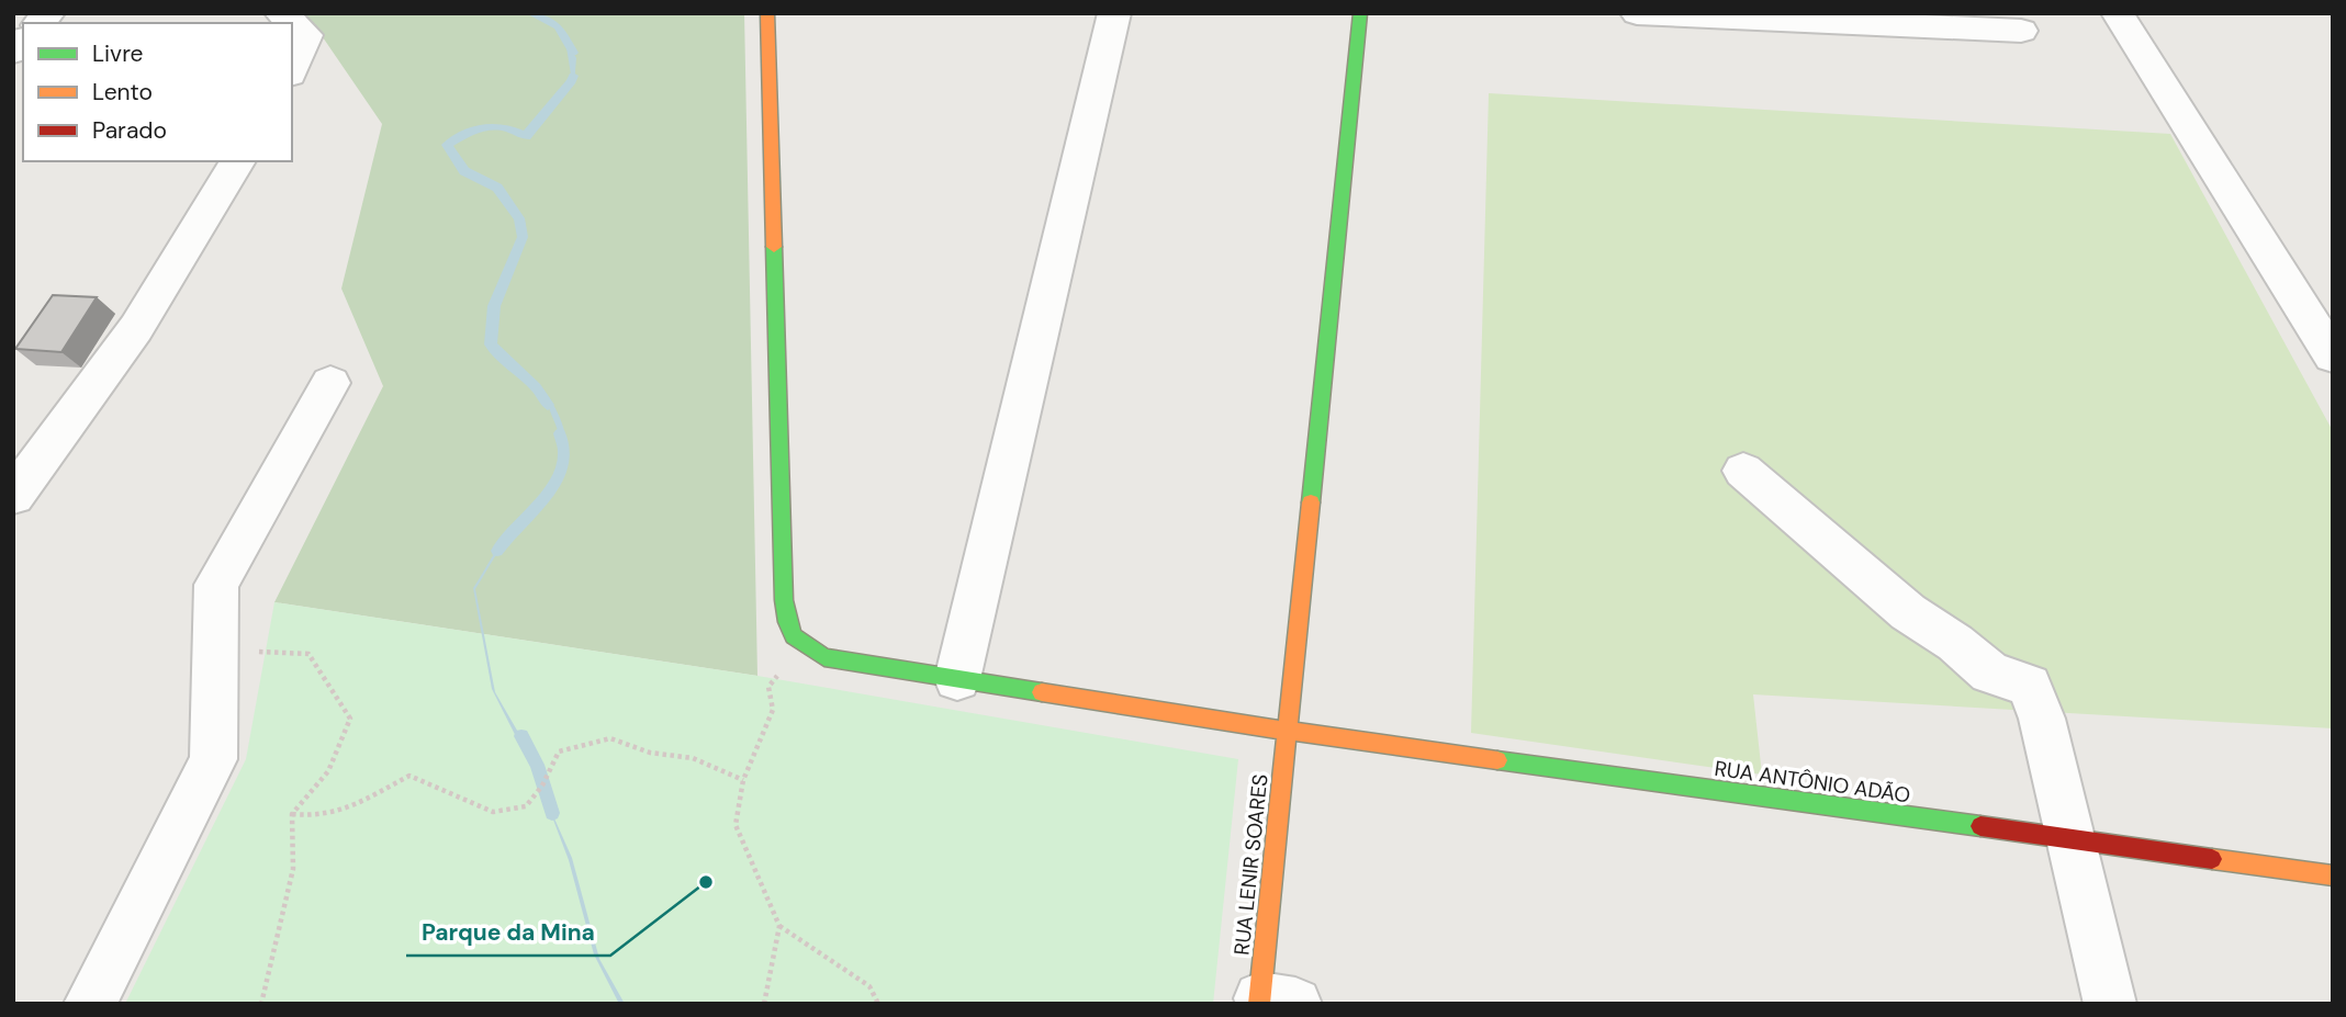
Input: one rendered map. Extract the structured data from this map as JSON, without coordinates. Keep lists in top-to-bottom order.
{
  "streets": {
    "street": ["RUA ANTÔNIO ADÃO", "RUA LENIR SOARES"]
  },
  "crossings": [
    ["RUA ANTÔNIO ADÃO", "RUA LENIR SOARES"]
  ],
  "places": ["Parque da Mina"],
  "legend": ["Livre", "Lento", "Parado"]
}
